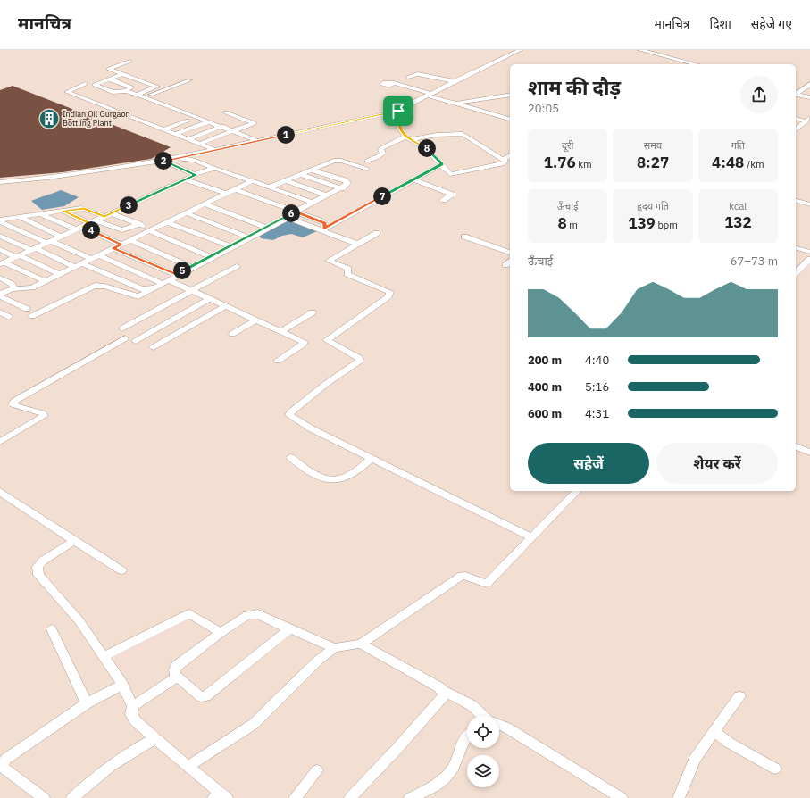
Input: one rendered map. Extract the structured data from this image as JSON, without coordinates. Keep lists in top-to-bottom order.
{
  "places": {
    "building": ["Indian Oil Gurgaon Bottling Plant"]
  },
  "page": {
    "header": "मानचित्र",
    "nav": ["मानचित्र", "दिशा", "सहेजे गए"],
    "heading": ["शाम की दौड़", "20:05"],
    "stats": [
      ["दूरी", "1.76 km"],
      ["समय", "8:27"],
      ["गति", "4:48 /km"],
      ["ऊँचाई", "8 m"],
      ["हृदय गति", "139 bpm"],
      ["kcal", "132"]
    ],
    "pins": [
      "1",
      "8",
      "2",
      "7",
      "3",
      "6",
      "4",
      "5"
    ],
    "chart": ["ऊँचाई", "67–73 m"],
    "list": [
      {
        "name": "200 m",
        "note": "4:40"
      },
      {
        "name": "400 m",
        "note": "5:16"
      },
      {
        "name": "600 m",
        "note": "4:31"
      }
    ],
    "buttons": ["सहेजें", "शेयर करें"]
  }
}
